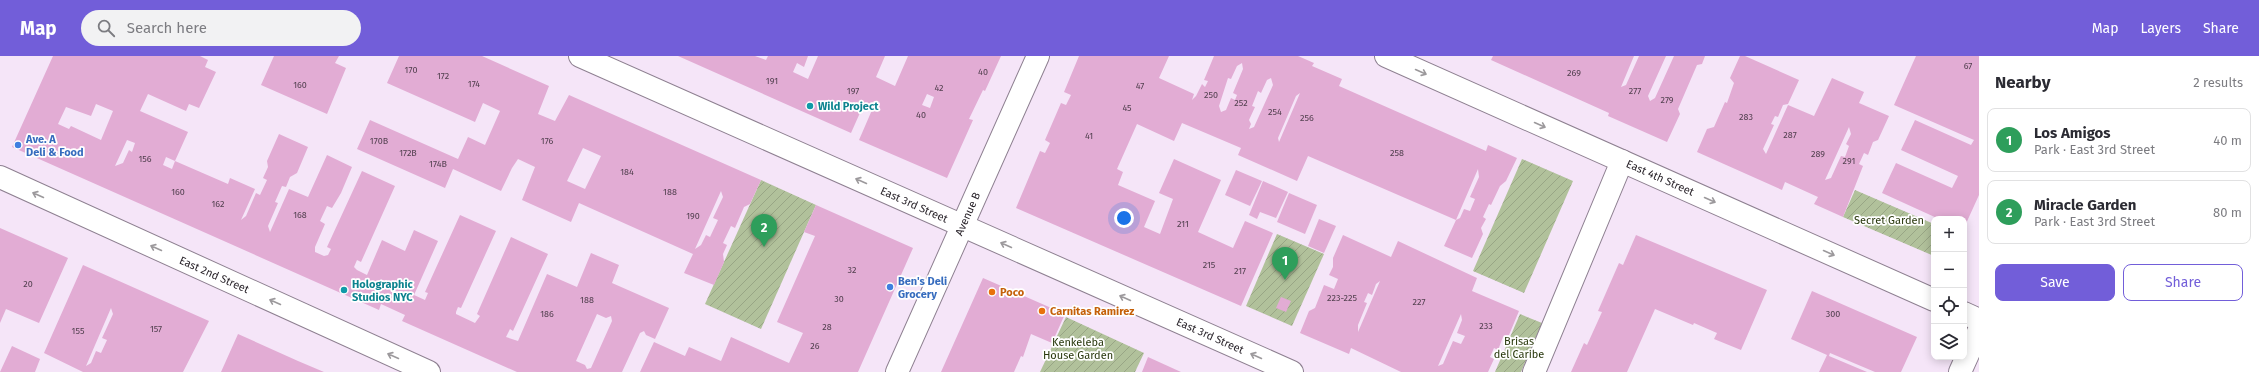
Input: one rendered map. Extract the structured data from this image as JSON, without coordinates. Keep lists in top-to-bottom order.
{
  "streets": {
    "street": [
      "East 4th Street",
      "East 3rd Street",
      "Avenue B",
      "East 2nd Street"
    ]
  },
  "crossings": [
    ["East 3rd Street", "Avenue B"]
  ],
  "one_way": ["East 4th Street", "East 3rd Street", "East 2nd Street"],
  "parks": ["Secret Garden", "Brisas del Caribe", "Kenkeleba House Garden"],
  "places": [
    "Wild Project",
    "Ave. A Deli & Food",
    "Ben's Deli Grocery",
    "Holographic Studios NYC",
    "Poco",
    "Carnitas Ramirez"
  ],
  "house_numbers": [
    "67",
    "170",
    "40",
    "269",
    "172",
    "191",
    "174",
    "160",
    "47",
    "42",
    "197",
    "277",
    "250",
    "279",
    "252",
    "45",
    "254",
    "40",
    "283",
    "256",
    "287",
    "41",
    "170B",
    "176",
    "172B",
    "258",
    "289",
    "156",
    "291",
    "174B",
    "184",
    "160",
    "188",
    "162",
    "168",
    "190",
    "211",
    "215",
    "32",
    "217",
    "20",
    "223-225",
    "30",
    "188",
    "227",
    "186",
    "300",
    "233",
    "28",
    "157",
    "155",
    "26"
  ],
  "page": {
    "header": "Map",
    "search": "Search here",
    "nav": ["Map", "Layers", "Share"],
    "heading": ["Nearby", "2 results"],
    "list": [
      {
        "mark": "1",
        "name": "Los Amigos",
        "note": "Park · East 3rd Street",
        "value": "40 m"
      },
      {
        "mark": "2",
        "name": "Miracle Garden",
        "note": "Park · East 3rd Street",
        "value": "80 m"
      }
    ],
    "pins": ["2", "1"],
    "map_buttons": ["+", "−"],
    "buttons": ["Save", "Share"]
  }
}
